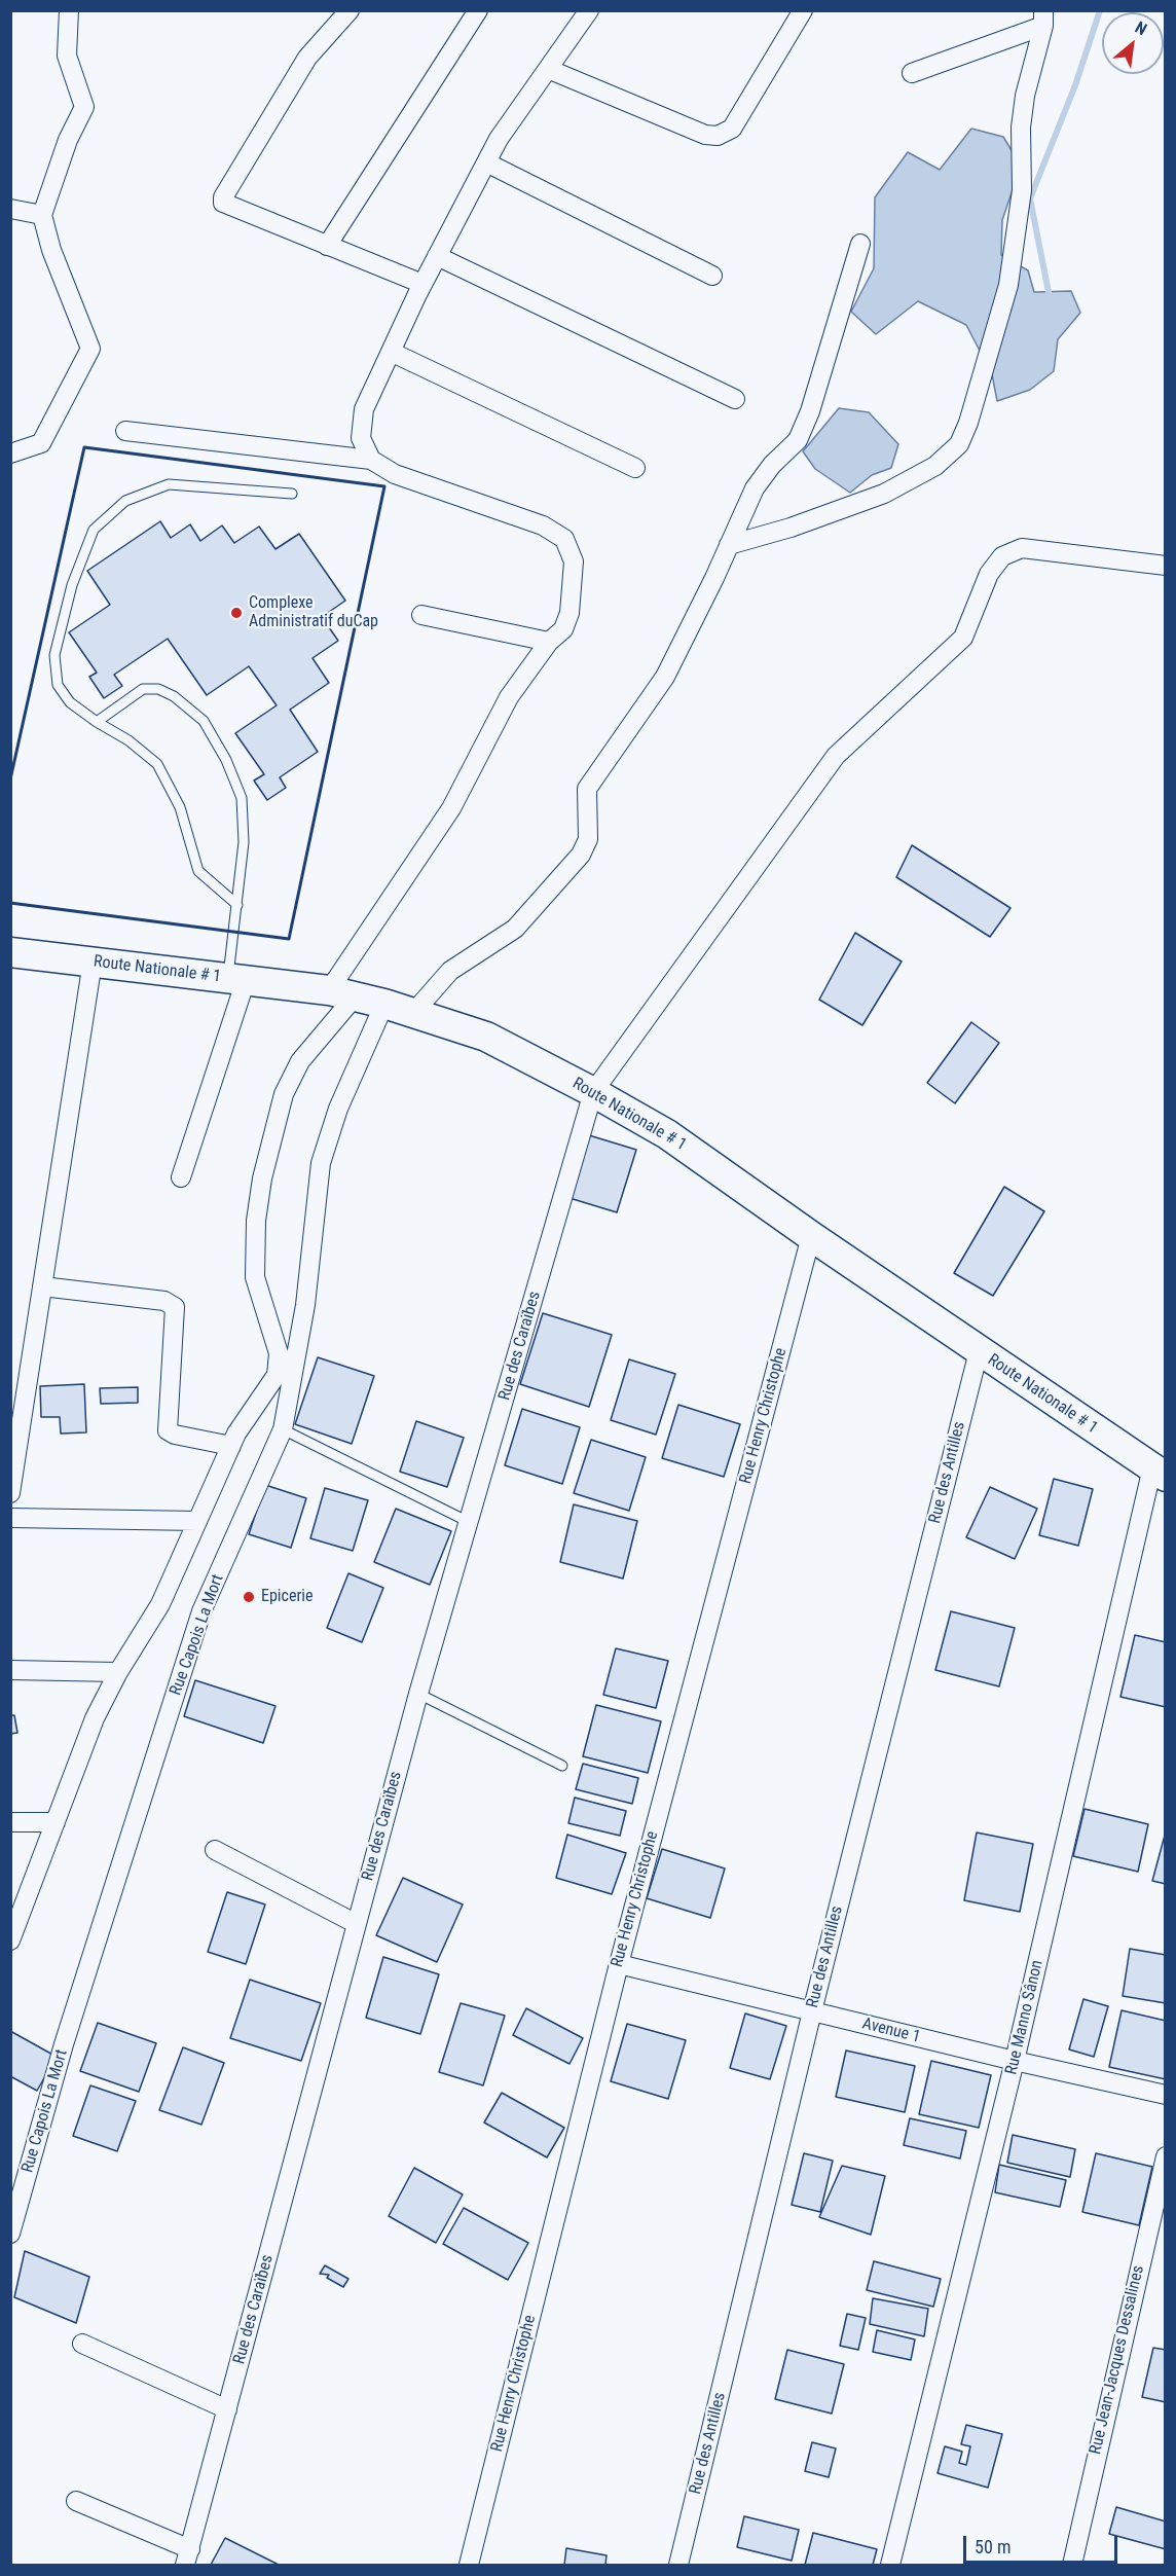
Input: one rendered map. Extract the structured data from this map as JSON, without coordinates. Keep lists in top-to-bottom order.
{
  "streets": {
    "main road": ["Route Nationale # 1"],
    "street": [
      "Rue des Caraïbes",
      "Rue Henry Christophe",
      "Rue des Antilles",
      "Rue Capois La Mort",
      "Rue Manno Sânon",
      "Avenue 1",
      "Rue Jean-Jacques Dessalines"
    ]
  },
  "crossings": [
    ["Route Nationale # 1", "Rue des Caraïbes"],
    ["Route Nationale # 1", "Rue Henry Christophe"],
    ["Route Nationale # 1", "Rue des Antilles"],
    ["Route Nationale # 1", "Rue Capois La Mort"],
    ["Route Nationale # 1", "Rue Manno Sânon"],
    ["Rue Henry Christophe", "Avenue 1"],
    ["Rue des Antilles", "Avenue 1"],
    ["Rue Manno Sânon", "Avenue 1"]
  ],
  "places": ["Complexe Administratif duCap", "Epicerie"],
  "scale_bar": "50 m",
  "north": "top right"
}
